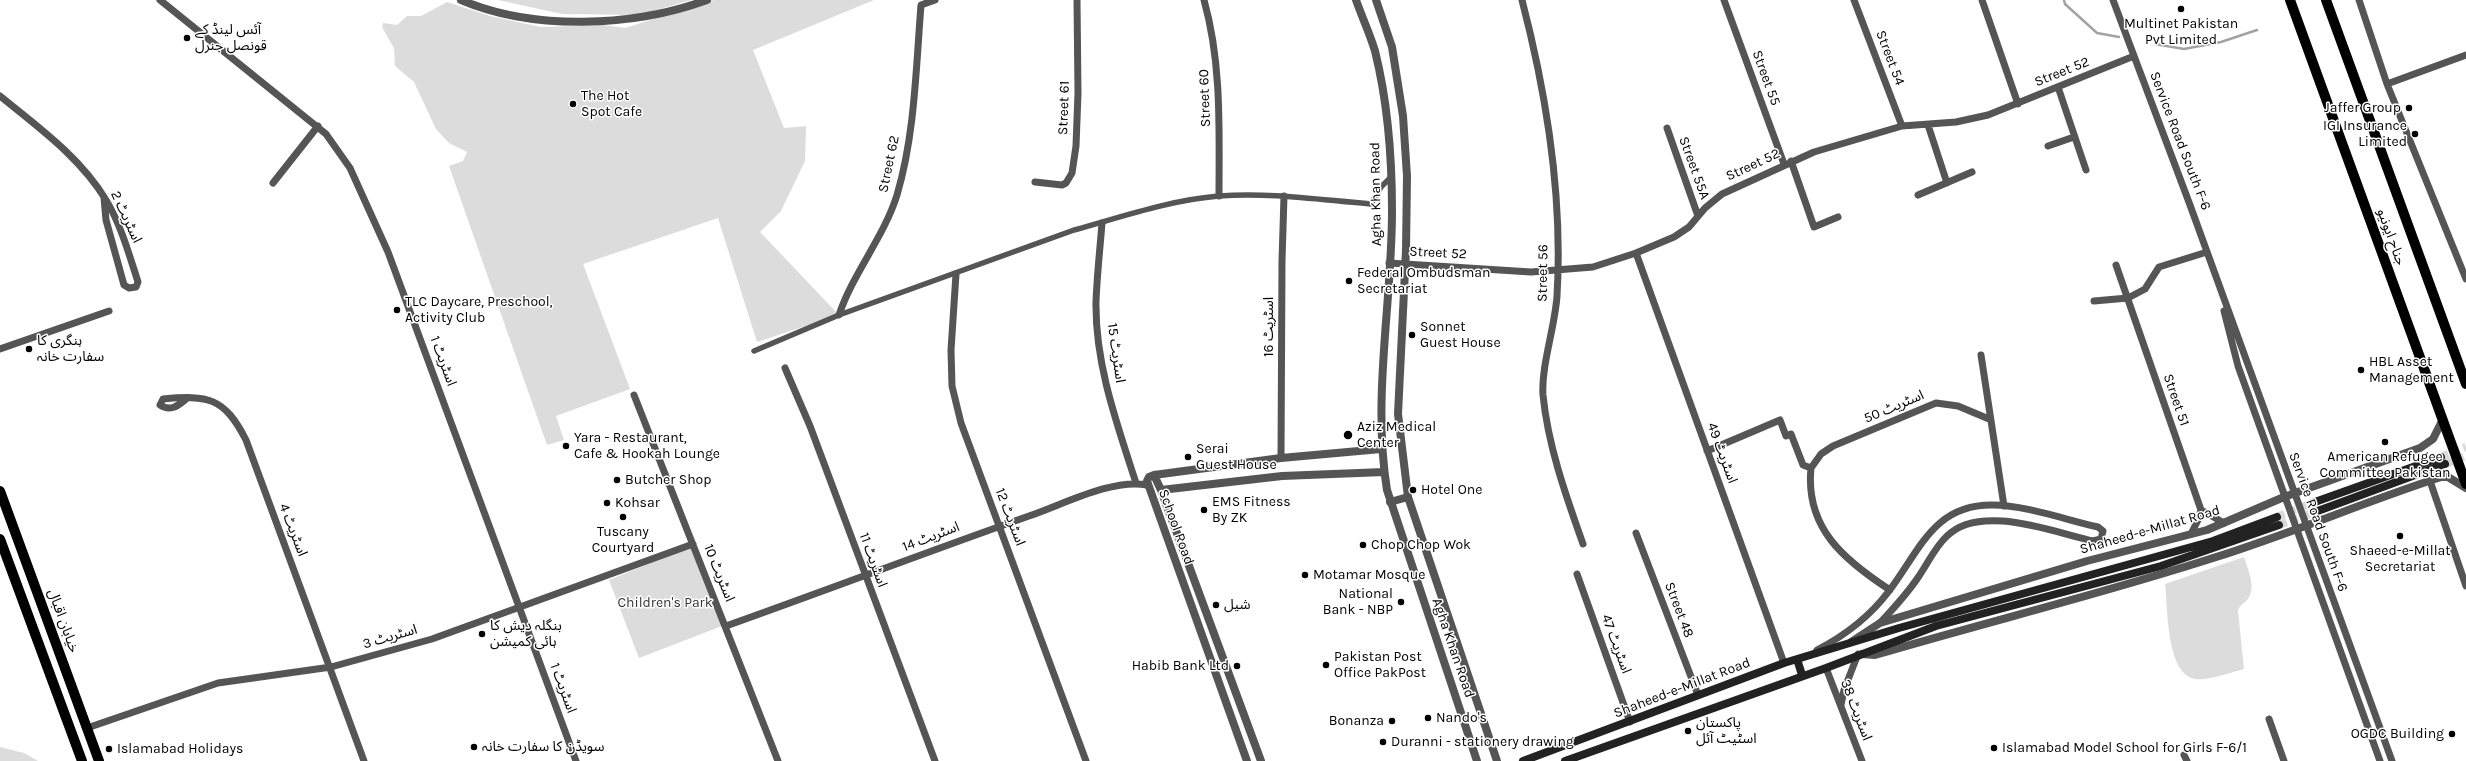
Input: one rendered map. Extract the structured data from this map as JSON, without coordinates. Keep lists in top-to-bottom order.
{
  "streets": {
    "main road": ["جناح ایونیو", "Shaheed-e-Millat Road", "خیابان اقبال"],
    "street": [
      "Street 54",
      "Street 52",
      "Street 55",
      "Street 60",
      "Street 61",
      "Service Road South F-6",
      "Street 62",
      "Street 55A",
      "Agha Khan Road",
      "اسٹریٹ 2",
      "Street 56",
      "اسٹریٹ 16",
      "اسٹریٹ 15",
      "اسٹریٹ 1",
      "Street 51",
      "اسٹریٹ 50",
      "اسٹریٹ 49",
      "اسٹریٹ 12",
      "School Road",
      "اسٹریٹ 4",
      "اسٹریٹ 14",
      "اسٹریٹ 11",
      "اسٹریٹ 10",
      "Street 48",
      "اسٹریٹ 3",
      "اسٹریٹ 47",
      "اسٹریٹ 38"
    ]
  },
  "crossings": [
    ["Street 54", "Street 52"],
    ["Street 52", "Street 55"],
    ["Street 52", "Service Road South F-6"],
    ["Street 52", "Street 55A"],
    ["Street 52", "Agha Khan Road"],
    ["Street 52", "Street 56"],
    ["Street 52", "اسٹریٹ 49"],
    ["Service Road South F-6", "Shaheed-e-Millat Road"],
    ["Agha Khan Road", "School Road"],
    ["جناح ایونیو", "Shaheed-e-Millat Road"],
    ["اسٹریٹ 16", "School Road"],
    ["اسٹریٹ 15", "اسٹریٹ 14"],
    ["اسٹریٹ 1", "اسٹریٹ 3"],
    ["اسٹریٹ 49", "Shaheed-e-Millat Road"],
    ["اسٹریٹ 12", "اسٹریٹ 14"],
    ["School Road", "اسٹریٹ 14"],
    ["اسٹریٹ 4", "اسٹریٹ 3"],
    ["Shaheed-e-Millat Road", "Street 48"],
    ["Shaheed-e-Millat Road", "اسٹریٹ 47"],
    ["Shaheed-e-Millat Road", "اسٹریٹ 38"],
    ["اسٹریٹ 14", "اسٹریٹ 11"],
    ["اسٹریٹ 14", "اسٹریٹ 10"],
    ["اسٹریٹ 10", "اسٹریٹ 3"],
    ["خیابان اقبال", "اسٹریٹ 3"]
  ],
  "parks": ["Children's Park"],
  "places": [
    "Multinet Pakistan Pvt Limited",
    "آئس لینڈ کے قونصل جنرل",
    "The Hot Spot Cafe",
    "Jaffer Group",
    "IGI Insurance Limited",
    "Federal Ombudsman Secretariat",
    "TLC Daycare, Preschool, Activity Club",
    "Sonnet Guest House",
    "ہنگری کا سفارت خانہ",
    "HBL Asset Management",
    "Aziz Medical Center",
    "American Refugee Committee Pakistan",
    "Yara - Restaurant, Cafe & Hookah Lounge",
    "Serai Guest House",
    "Butcher Shop",
    "Hotel One",
    "Kohsar",
    "EMS Fitness By ZK",
    "Tuscany Courtyard",
    "Shaeed-e-Millat Secretariat",
    "Chop Chop Wok",
    "Motamar Mosque",
    "National Bank - NBP",
    "شیل",
    "بنگلہ دیش کا ہائی کمیشن",
    "Pakistan Post Office PakPost",
    "Habib Bank Ltd",
    "Nando's",
    "Bonanza",
    "پاکستان اسٹیٹ آئل",
    "OGDC Building",
    "Duranni - stationery drawing",
    "سویڈن کا سفارت خانہ",
    "Islamabad Model School for Girls F-6/1",
    "Islamabad Holidays"
  ]
}
